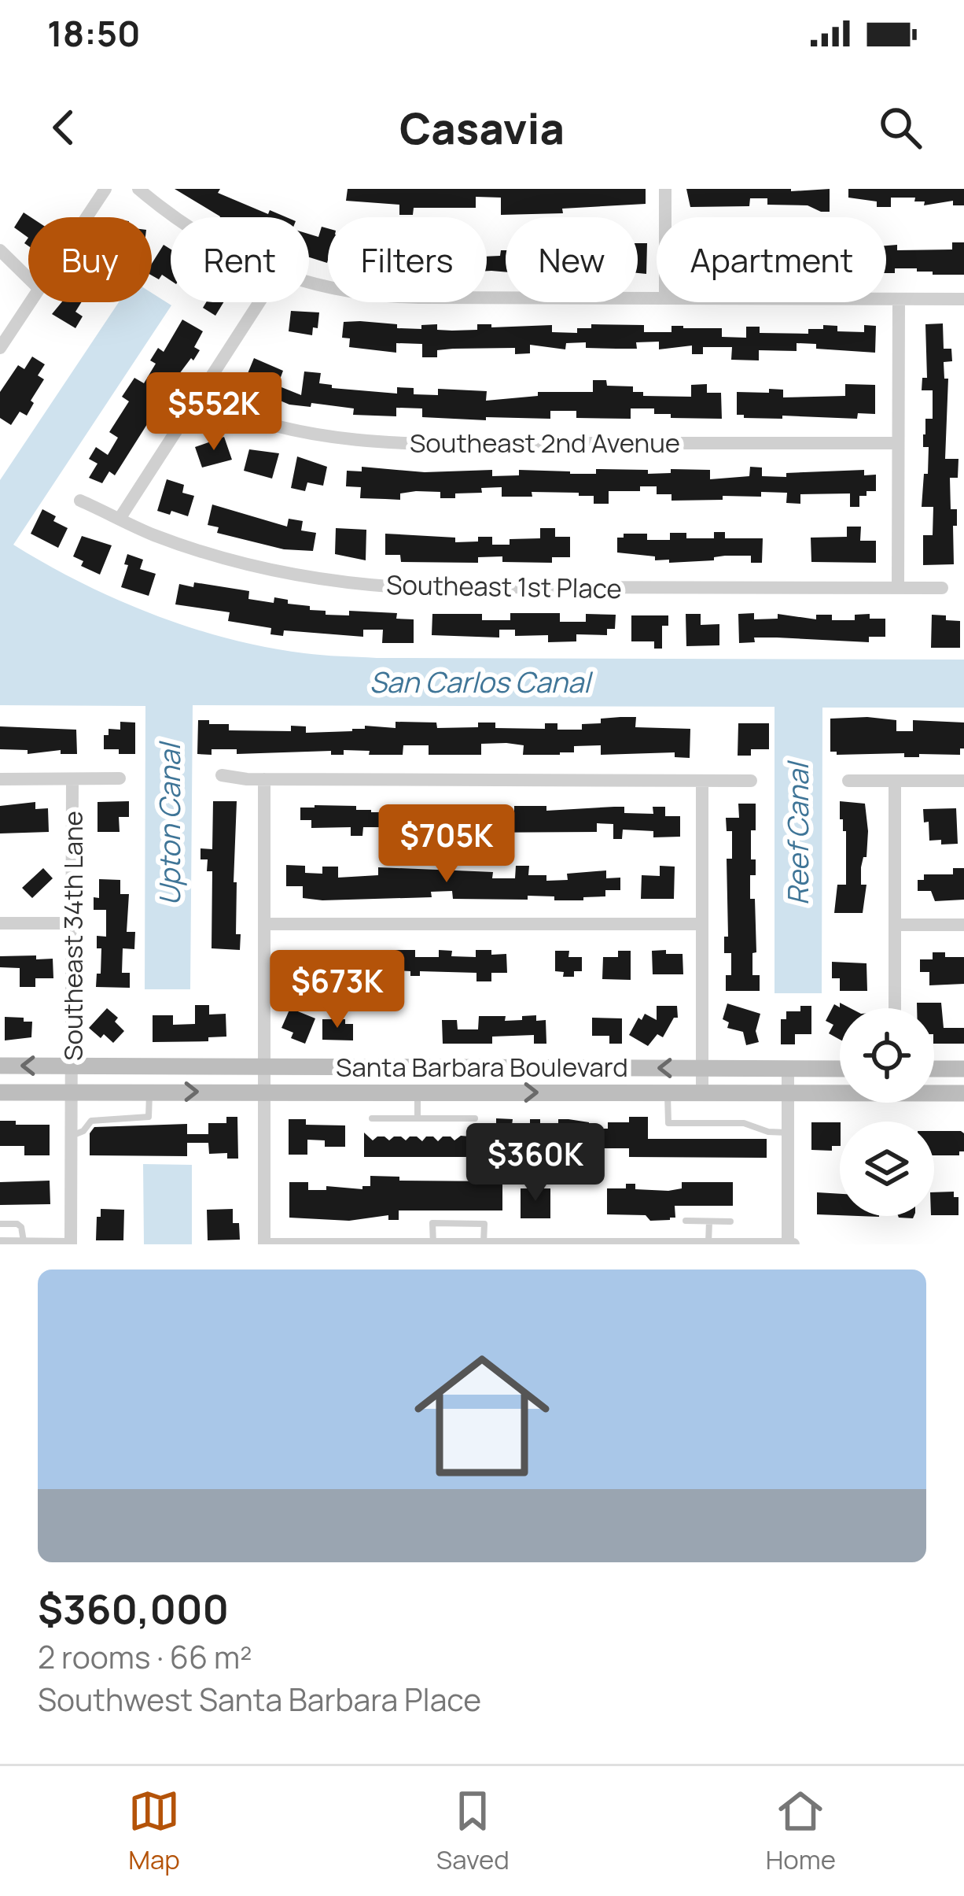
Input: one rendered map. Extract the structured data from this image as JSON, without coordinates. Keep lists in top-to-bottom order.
{
  "streets": {
    "main road": ["Santa Barbara Boulevard"],
    "street": ["Southeast 2nd Avenue", "Southeast 1st Place", "Southeast 34th Lane"]
  },
  "crossings": [
    ["Southeast 34th Lane", "Santa Barbara Boulevard"]
  ],
  "water": ["San Carlos Canal", "Upton Canal", "Reef Canal"],
  "page": {
    "status": "18:50",
    "header": "Casavia",
    "chip": [
      "Buy",
      "Rent",
      "Filters",
      "New",
      "Apartment"
    ],
    "price": [
      "$552K",
      "$705K",
      "$673K",
      "$360K"
    ],
    "list": [
      {
        "name": "$360,000",
        "note": "2 rooms · 66 m² · Southwest Santa Barbara Place"
      }
    ],
    "tabs": ["Map", "Saved", "Home"]
  }
}
